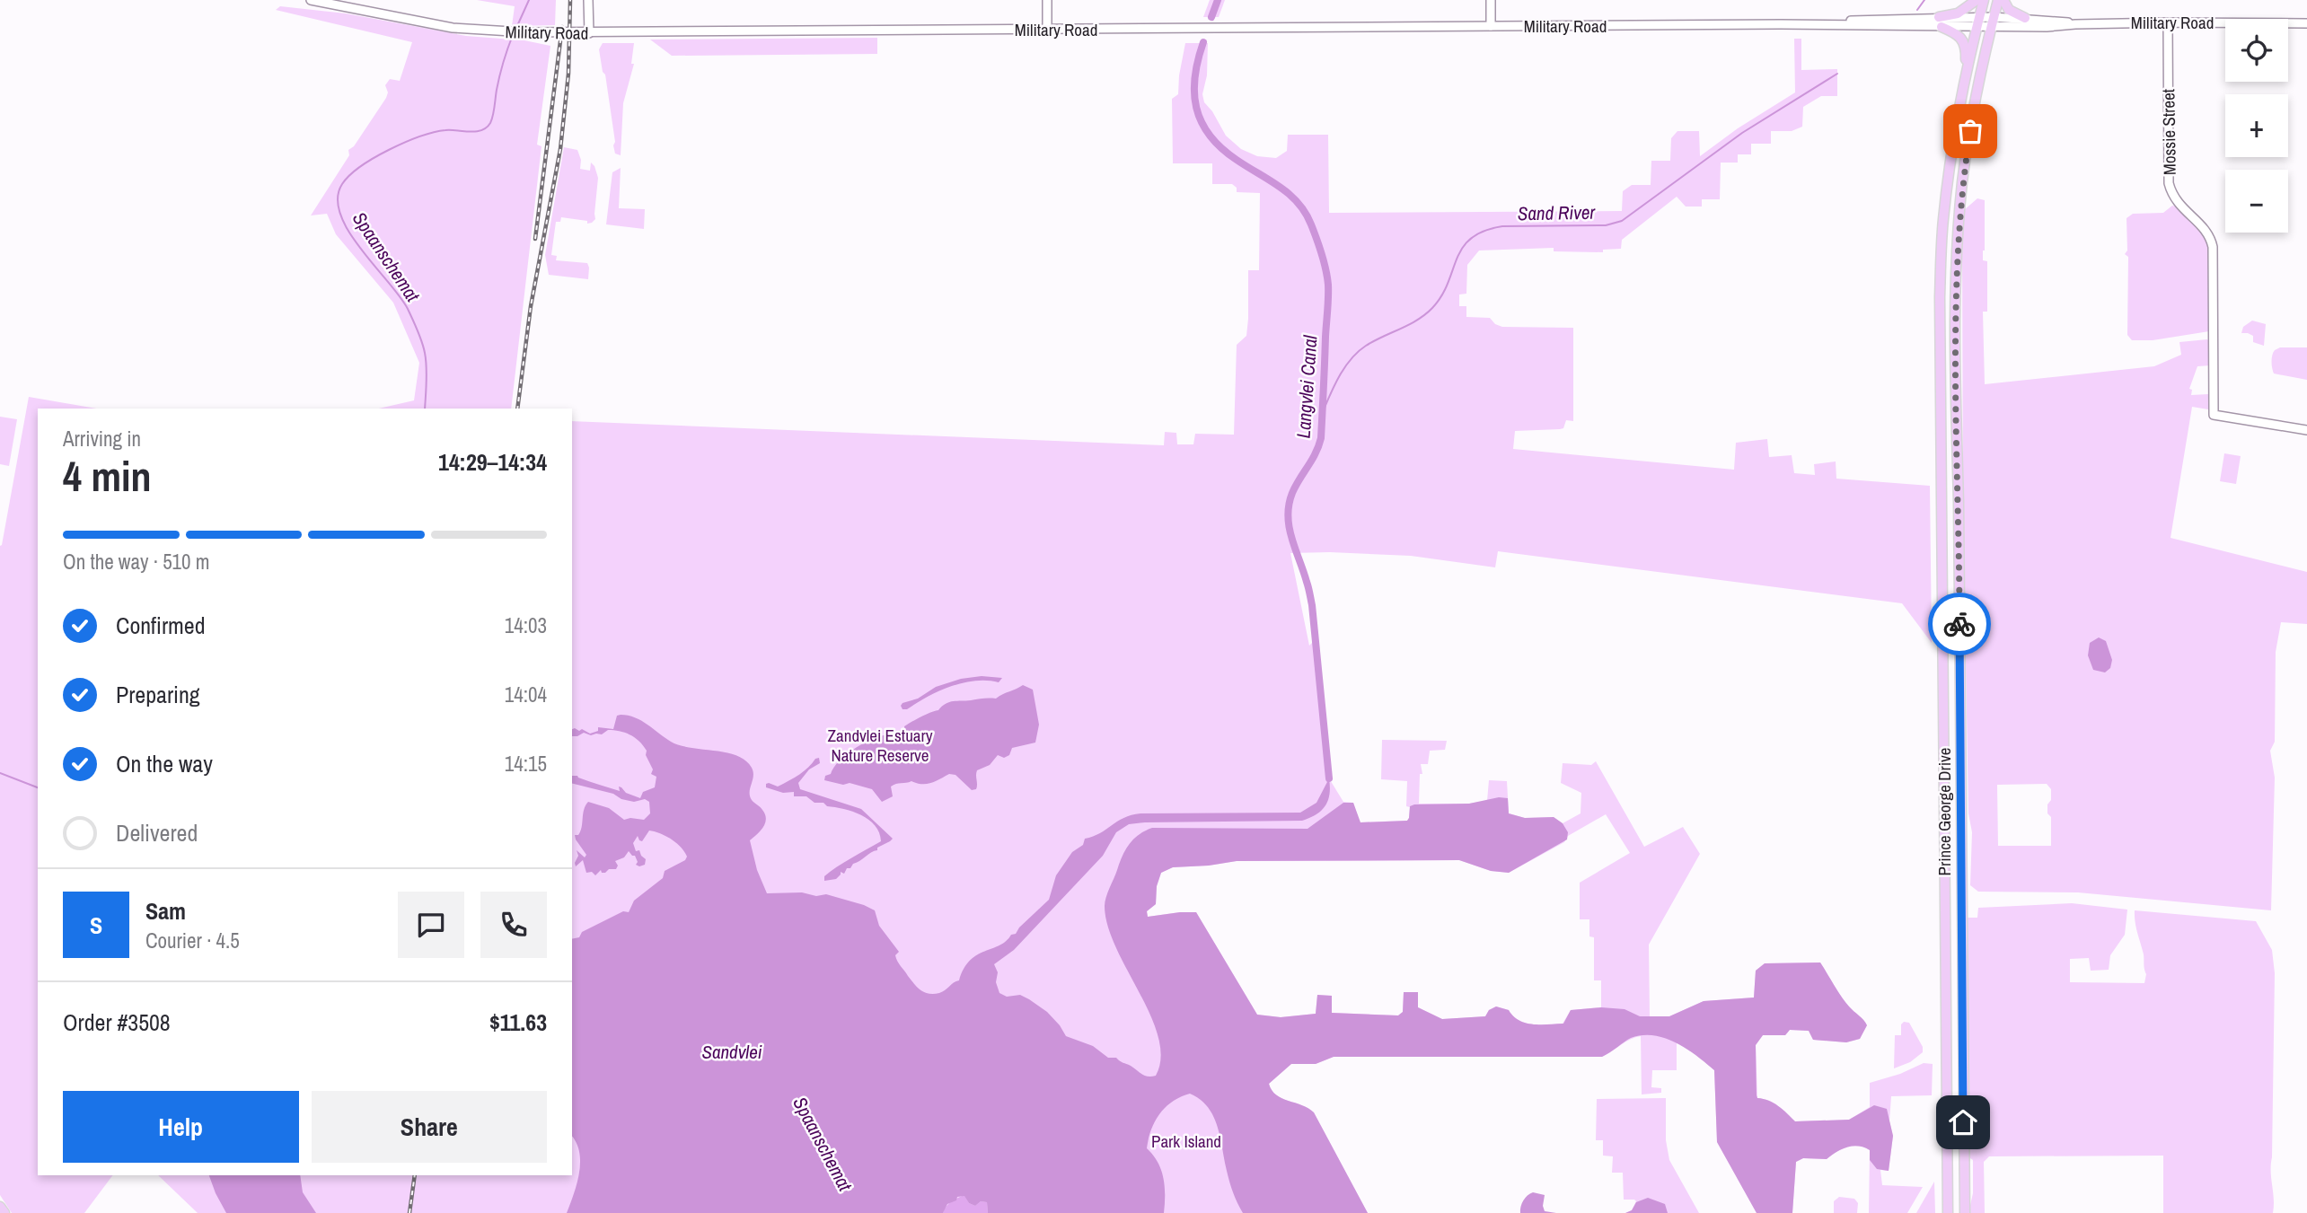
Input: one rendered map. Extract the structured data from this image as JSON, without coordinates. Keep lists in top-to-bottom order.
{
  "streets": {
    "main road": ["Military Road", "Mossie Street", "Prince George Drive"]
  },
  "crossings": [
    ["Military Road", "Mossie Street"],
    ["Military Road", "Prince George Drive"]
  ],
  "water": [
    "Sand River",
    "Spaanschemat",
    "Langvlei Canal",
    "Sandvlei"
  ],
  "parks": ["Zandvlei Estuary Nature Reserve", "Park Island"],
  "page": {
    "map_buttons": ["+", "−"],
    "heading": ["4 min", "Arriving in", "14:29–14:34"],
    "panel": [
      "Sam",
      "Courier · 4.5",
      "Order #3508",
      "$11.63"
    ],
    "bar": "On the way · 510 m",
    "list": [
      ["Confirmed", "14:03"],
      ["Preparing", "14:04"],
      ["On the way", "14:15"],
      "Delivered"
    ],
    "round": "S",
    "buttons": ["Help", "Share"]
  }
}
